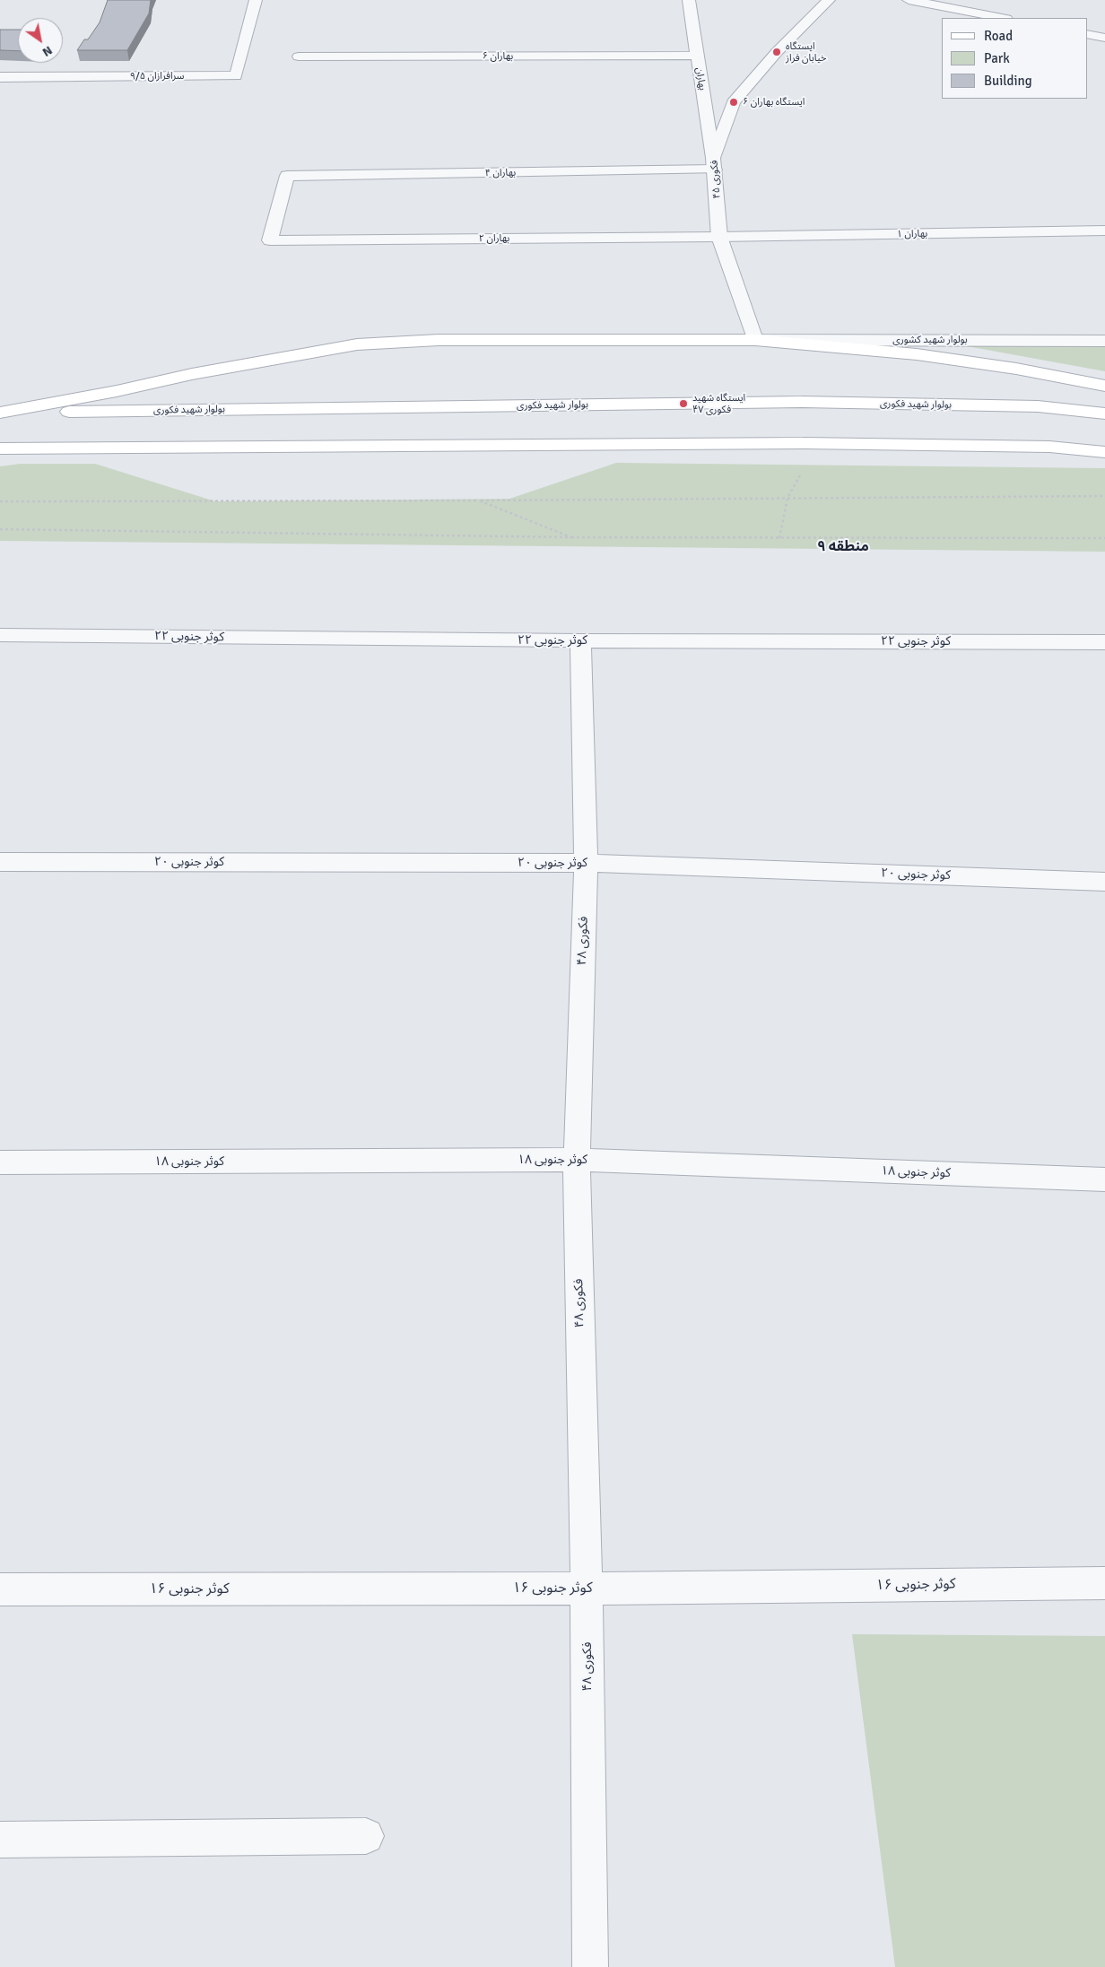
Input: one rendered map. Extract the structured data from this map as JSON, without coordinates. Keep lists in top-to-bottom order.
{
  "streets": {
    "main road": ["بولوار شهید فکوری"],
    "street": [
      "بهاران ۶",
      "سرافرازان ۹/۵",
      "بهاران",
      "بهاران ۴",
      "فکوری ۴۵",
      "بهاران ۱",
      "بهاران ۲",
      "بولوار شهید کشوری",
      "کوثر جنوبی ۲۲",
      "کوثر جنوبی ۲۰",
      "فکوری ۴۸",
      "کوثر جنوبی ۱۸",
      "کوثر جنوبی ۱۶"
    ]
  },
  "crossings": [
    ["بهاران ۶", "بهاران"],
    ["بهاران", "بهاران ۴"],
    ["بهاران", "فکوری ۴۵"],
    ["بهاران ۴", "فکوری ۴۵"],
    ["بهاران ۴", "بهاران ۲"],
    ["فکوری ۴۵", "بهاران ۱"],
    ["فکوری ۴۵", "بهاران ۲"],
    ["فکوری ۴۵", "بولوار شهید کشوری"],
    ["بهاران ۱", "بهاران ۲"],
    ["کوثر جنوبی ۲۲", "فکوری ۴۸"],
    ["کوثر جنوبی ۲۰", "فکوری ۴۸"],
    ["فکوری ۴۸", "کوثر جنوبی ۱۸"],
    ["فکوری ۴۸", "کوثر جنوبی ۱۶"]
  ],
  "districts": ["منطقه ۹"],
  "places": ["ایستگاه خیابان فراز", "ایستگاه بهاران ۶", "ایستگاه شهید فکوری ۴۷"],
  "legend": ["Road", "Park", "Building"],
  "north": "bottom right"
}
